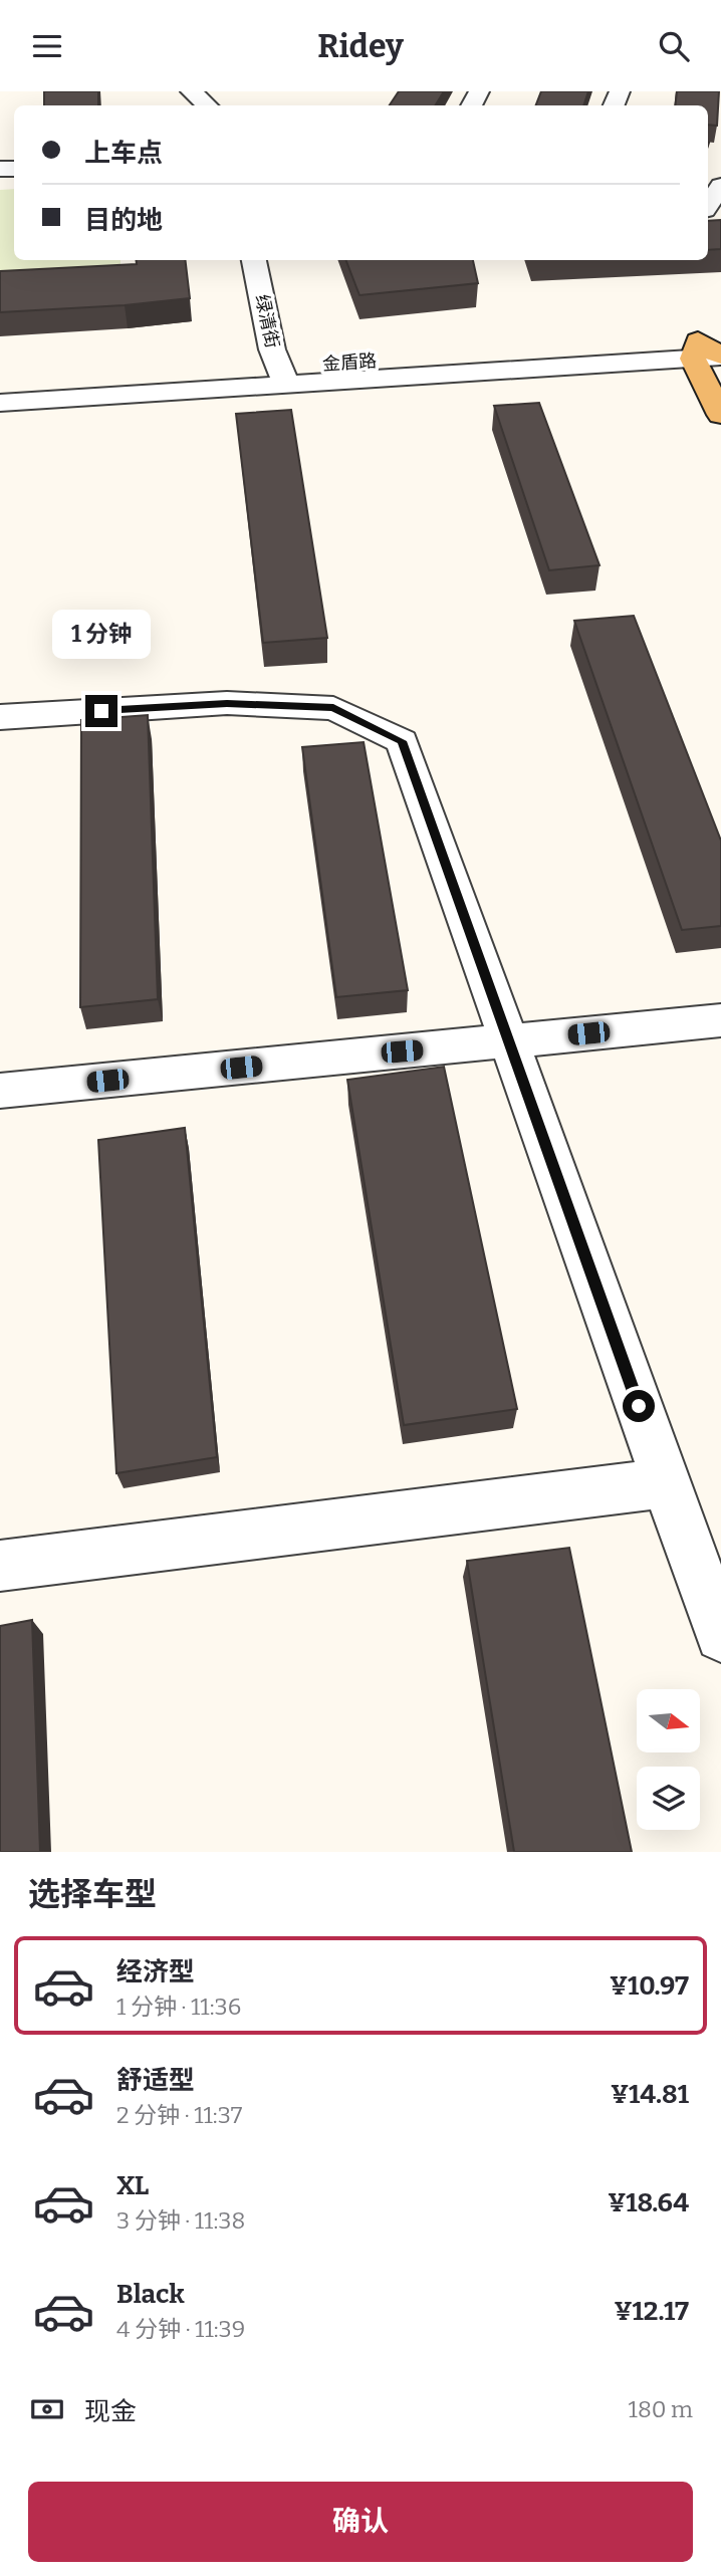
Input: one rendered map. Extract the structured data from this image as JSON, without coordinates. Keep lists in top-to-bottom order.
{
  "streets": {
    "street": ["绿清街", "金盾路"]
  },
  "crossings": [
    ["绿清街", "金盾路"]
  ],
  "north": "right",
  "page": {
    "header": "Ridey",
    "banner": ["上车点", "目的地"],
    "bubble": "1 分钟",
    "heading": "选择车型",
    "list": [
      {
        "name": "经济型",
        "note": "1 分钟 · 11:36",
        "value": "¥10.97"
      },
      {
        "name": "舒适型",
        "note": "2 分钟 · 11:37",
        "value": "¥14.81"
      },
      {
        "name": "XL",
        "note": "3 分钟 · 11:38",
        "value": "¥18.64"
      },
      {
        "name": "Black",
        "note": "4 分钟 · 11:39",
        "value": "¥12.17"
      }
    ],
    "pay": ["现金", "180 m"],
    "buttons": "确认"
  }
}
